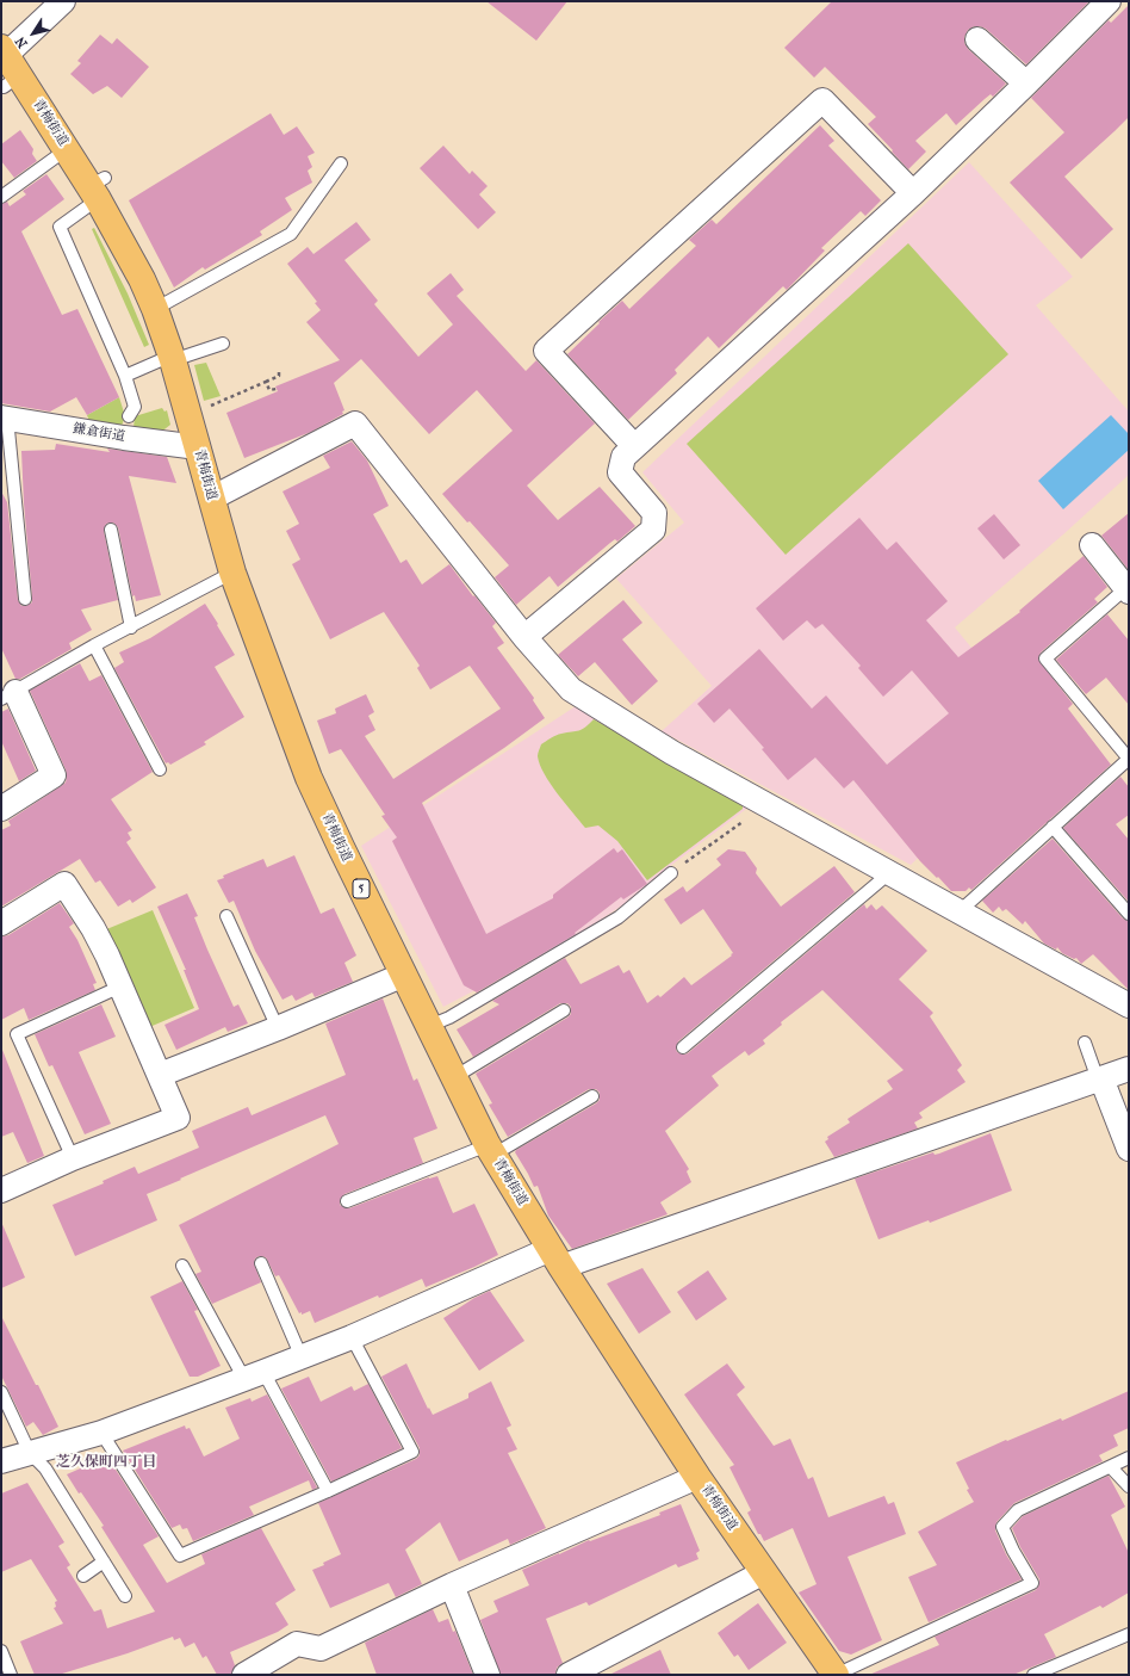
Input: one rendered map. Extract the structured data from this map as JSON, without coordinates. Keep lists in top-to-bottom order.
{
  "streets": {
    "main road": ["青梅街道", "5"],
    "street": ["鎌倉街道"]
  },
  "crossings": [
    ["青梅街道", "鎌倉街道"]
  ],
  "districts": ["芝久保町四丁目"],
  "north": "bottom left"
}
